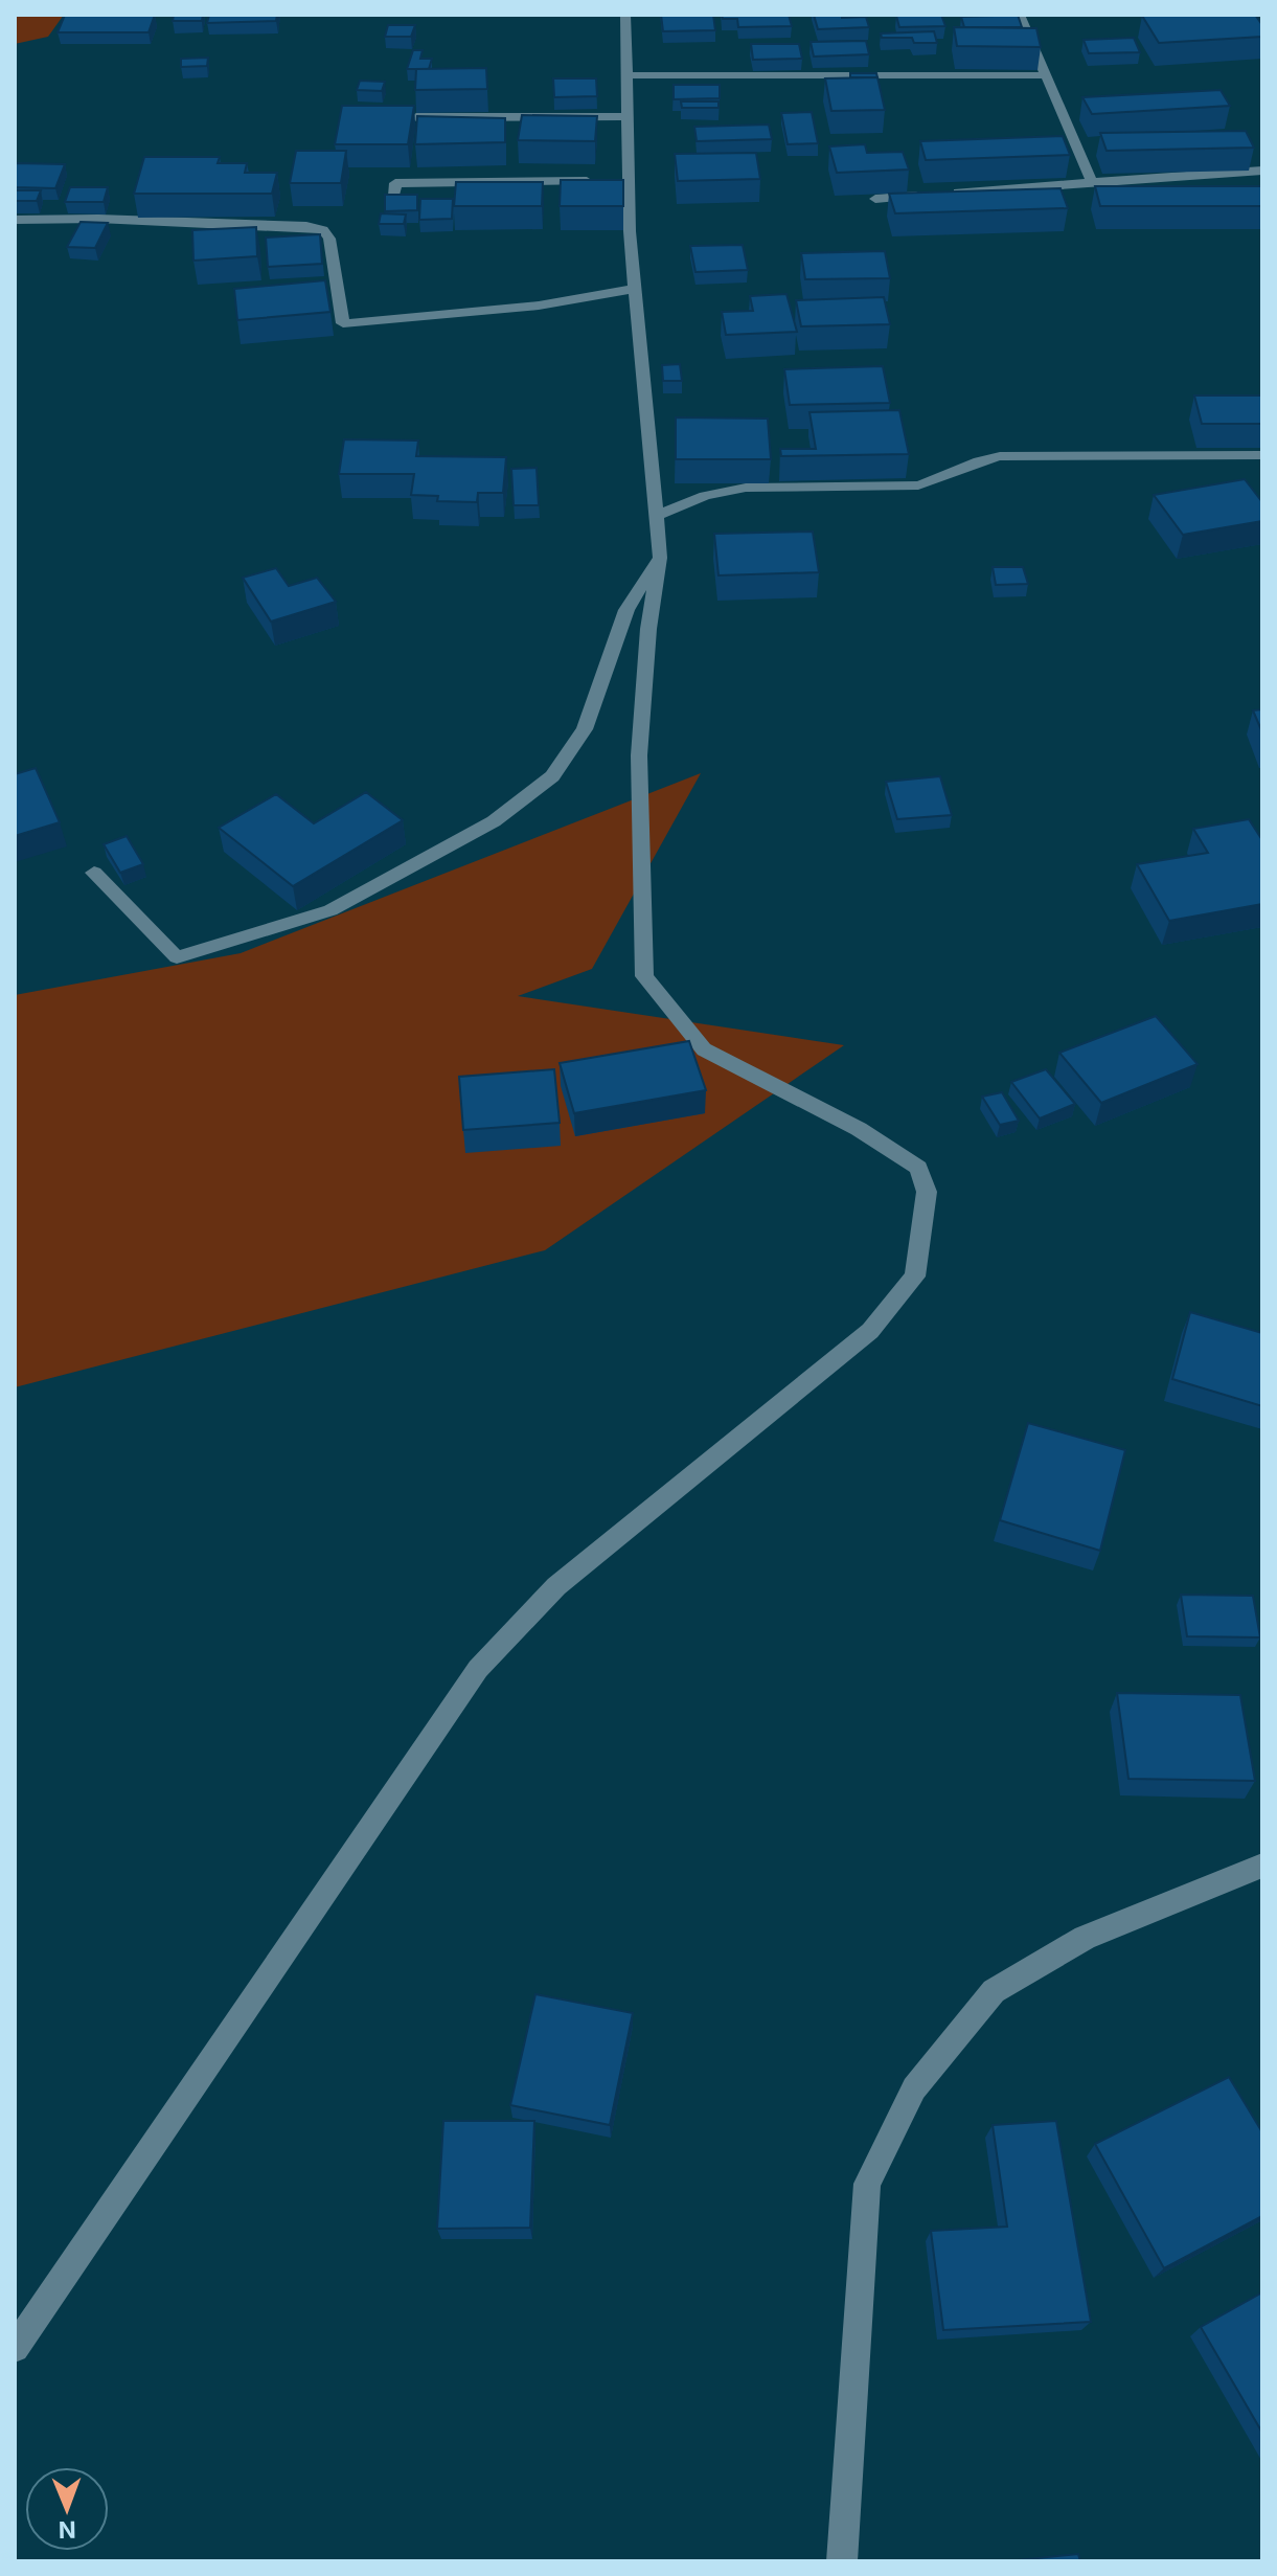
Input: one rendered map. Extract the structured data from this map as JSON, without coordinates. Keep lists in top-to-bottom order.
{
  "north": "bottom"
}
